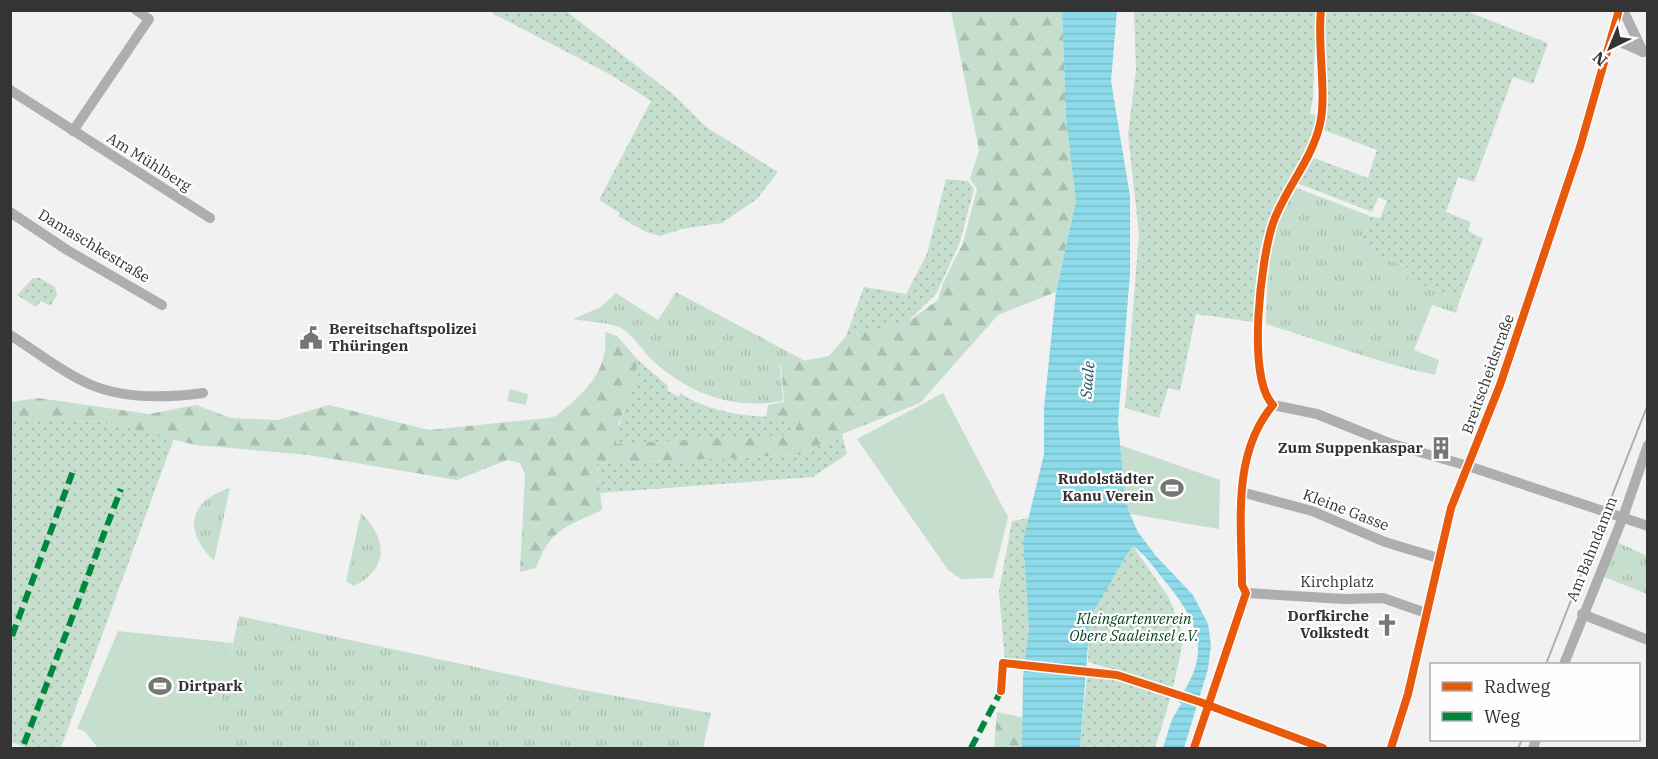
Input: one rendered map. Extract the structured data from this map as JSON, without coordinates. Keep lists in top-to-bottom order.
{
  "streets": {
    "street": [
      "Am Mühlberg",
      "Damaschkestraße",
      "Breitscheidstraße",
      "Kleine Gasse",
      "Am Bahndamm",
      "Kirchplatz"
    ]
  },
  "crossings": [
    ["Breitscheidstraße", "Kleine Gasse"],
    ["Breitscheidstraße", "Kirchplatz"]
  ],
  "water": ["Saale"],
  "parks": ["Kleingartenverein Obere Saaleinsel e.V."],
  "places": {
    "public building": ["Bereitschaftspolizei Thüringen"],
    "building": ["Zum Suppenkaspar"],
    "sports": ["Rudolstädter Kanu Verein", "Dirtpark"],
    "church": ["Dorfkirche Volkstedt"]
  },
  "legend": ["Radweg", "Weg"],
  "north": "bottom left"
}
